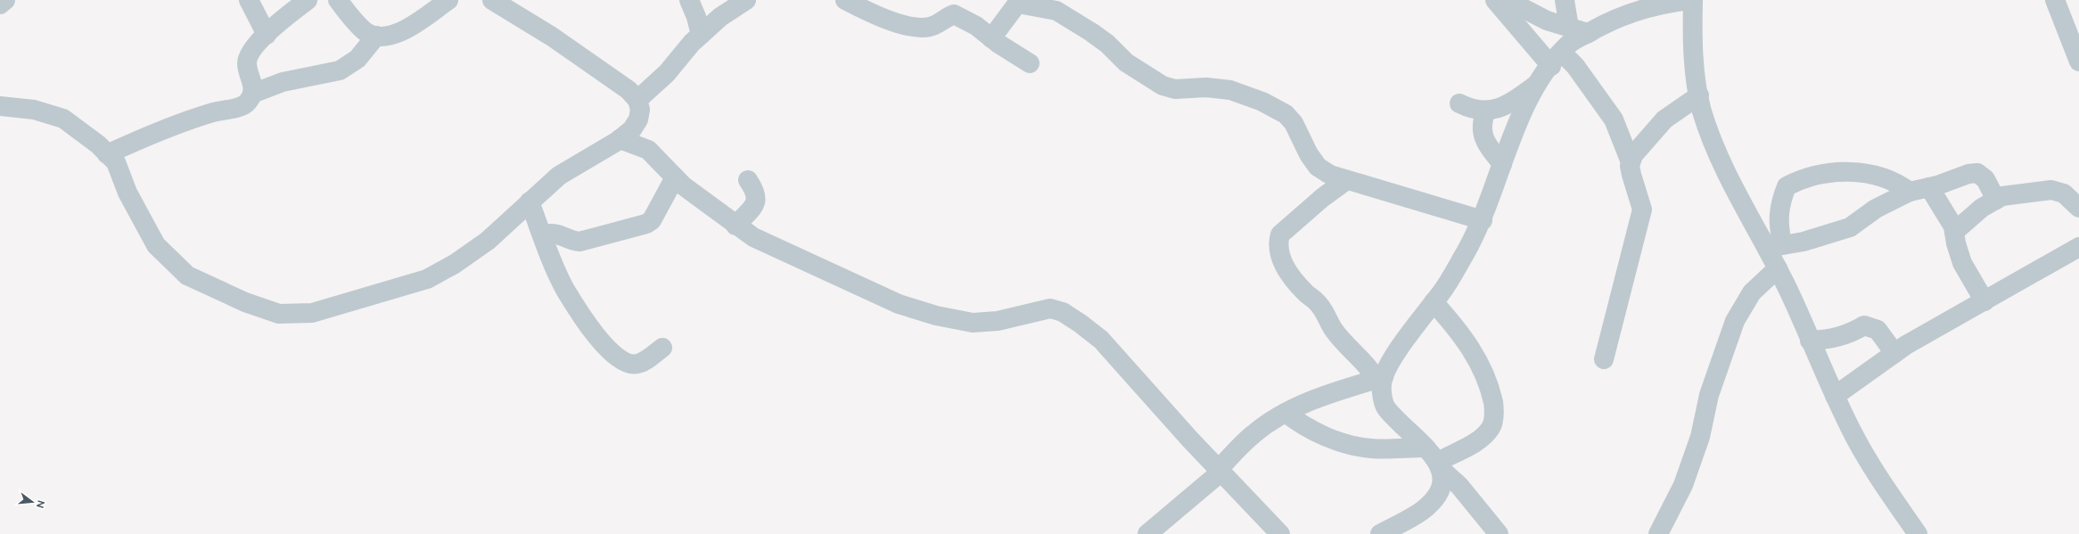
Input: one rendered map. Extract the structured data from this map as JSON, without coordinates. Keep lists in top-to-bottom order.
{
  "north": "right"
}
